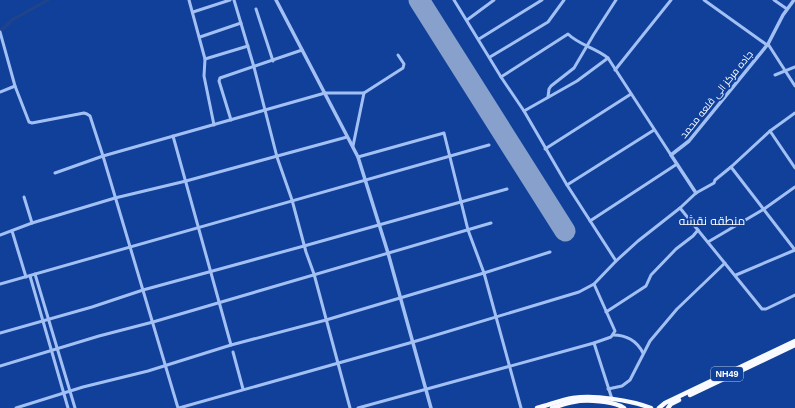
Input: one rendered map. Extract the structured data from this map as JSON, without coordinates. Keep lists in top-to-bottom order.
{
  "streets": {
    "highway": ["NH49"],
    "street": ["جاده مرکز الی قلعه محمد"]
  },
  "districts": ["منطقه نقشه"]
}
